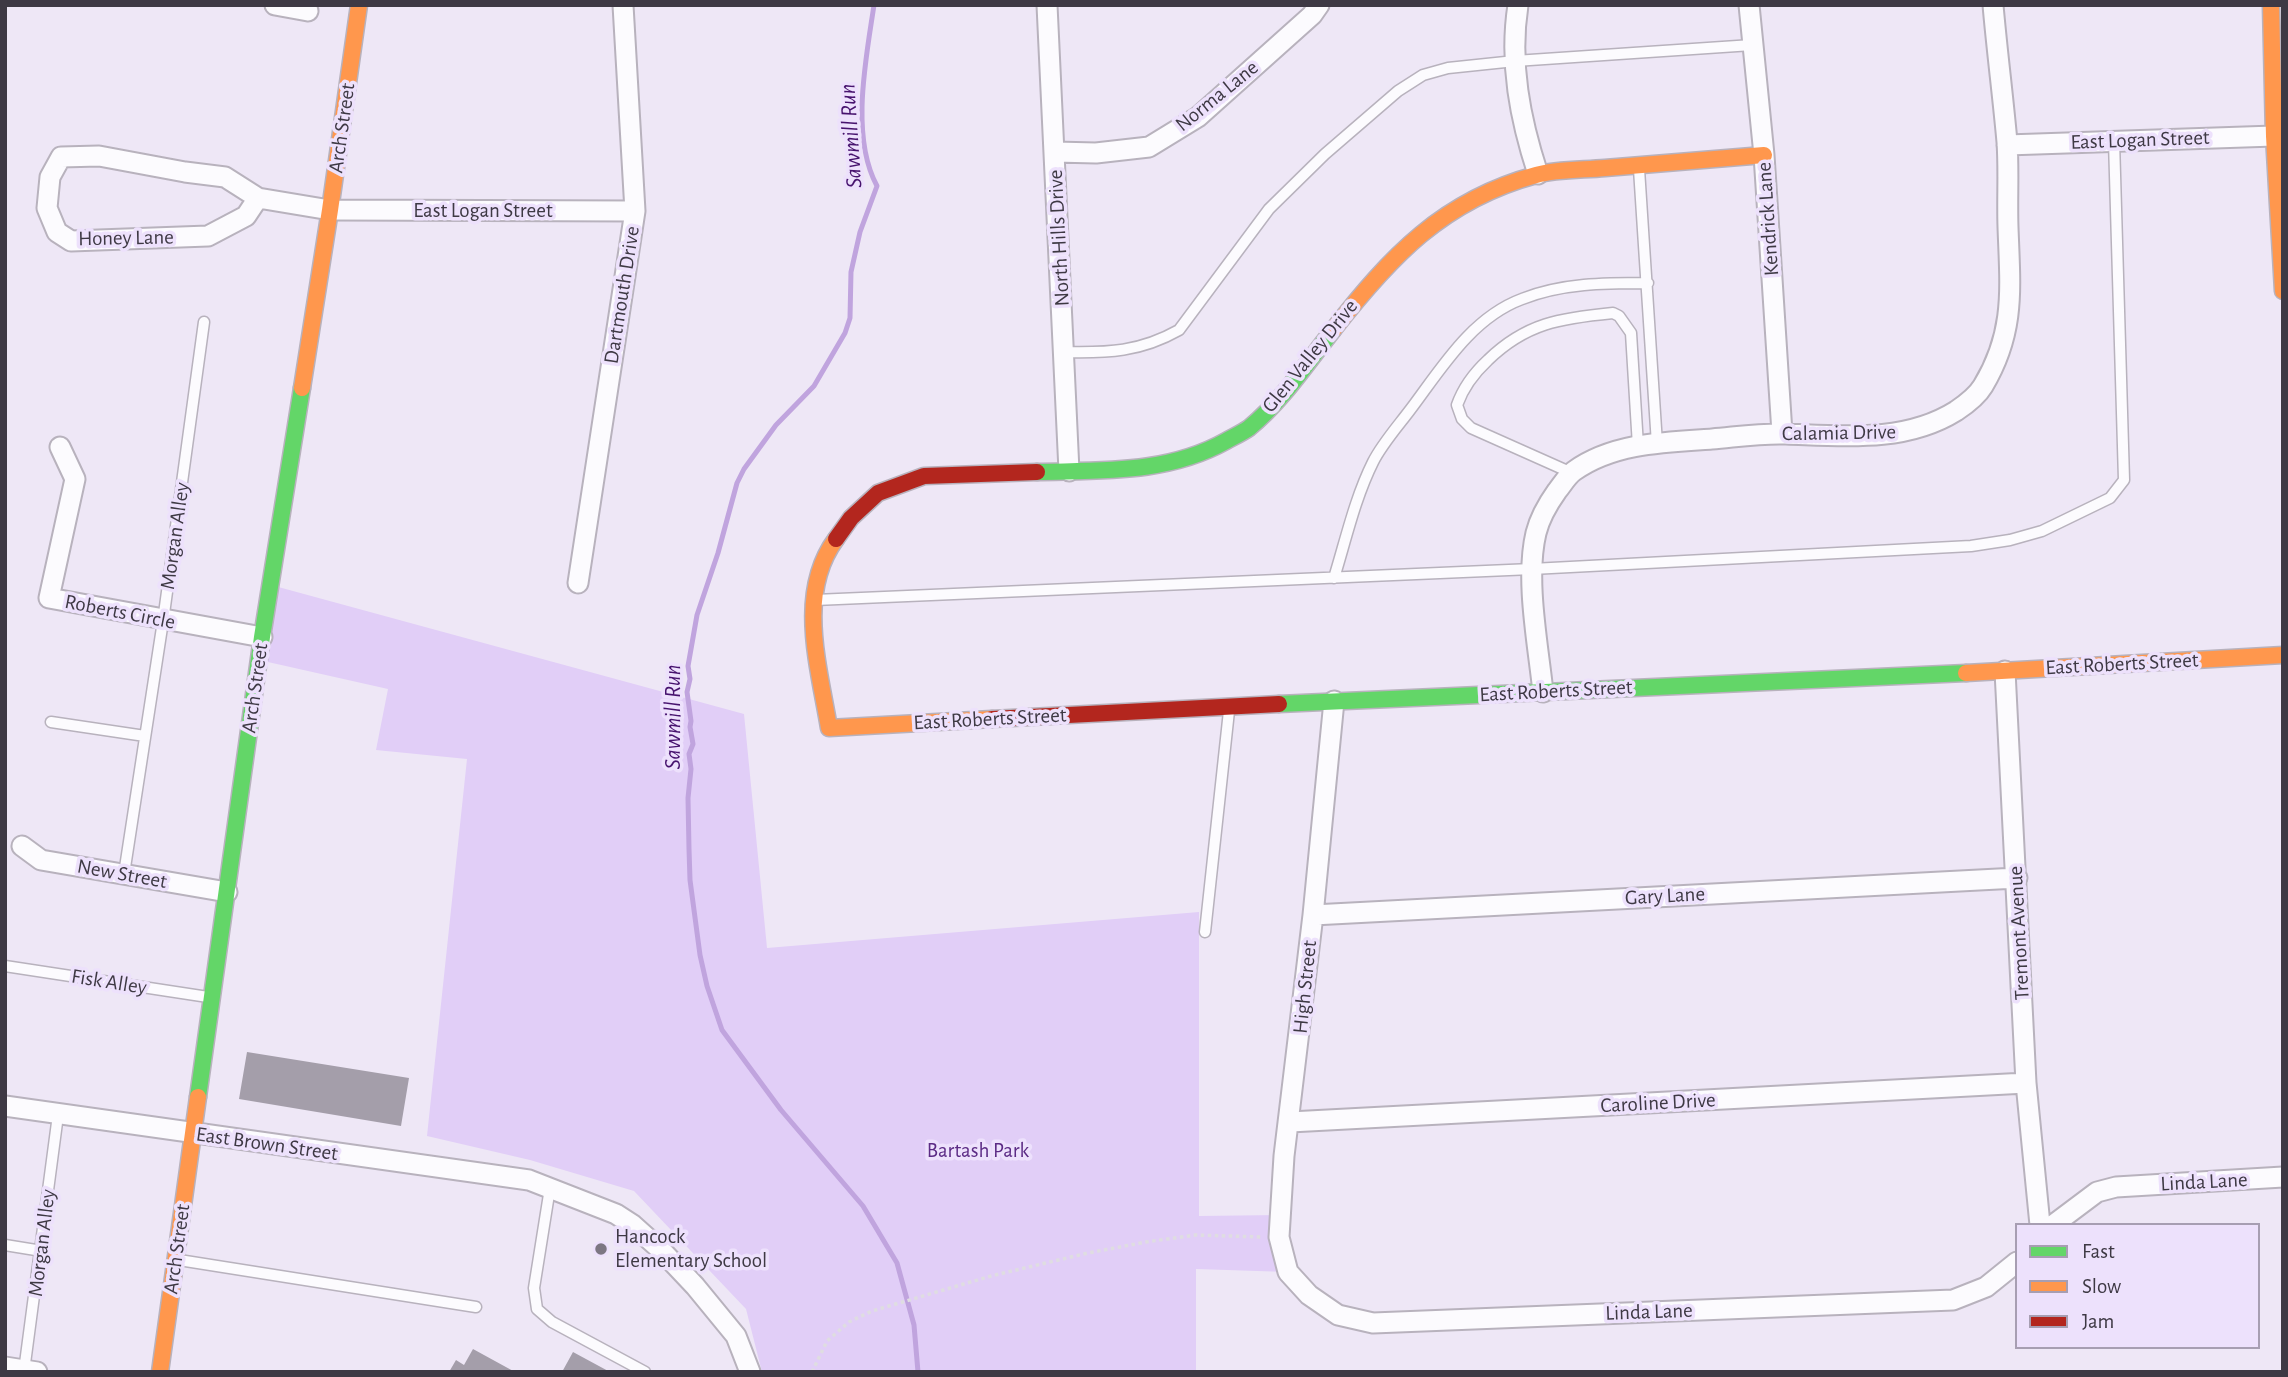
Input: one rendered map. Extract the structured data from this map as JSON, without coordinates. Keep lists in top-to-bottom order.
{
  "streets": {
    "street": [
      "Norma Lane",
      "Arch Street",
      "East Logan Street",
      "Kendrick Lane",
      "Honey Lane",
      "North Hills Drive",
      "Dartmouth Drive",
      "Glen Valley Drive",
      "Calamia Drive",
      "Roberts Circle",
      "East Roberts Street",
      "New Street",
      "Gary Lane",
      "Tremont Avenue",
      "High Street",
      "Caroline Drive",
      "East Brown Street",
      "Linda Lane"
    ],
    "lane": ["Morgan Alley", "Fisk Alley"]
  },
  "crossings": [
    ["Norma Lane", "North Hills Drive"],
    ["Arch Street", "East Logan Street"],
    ["Arch Street", "Honey Lane"],
    ["Arch Street", "Roberts Circle"],
    ["Arch Street", "New Street"],
    ["Arch Street", "Fisk Alley"],
    ["Arch Street", "East Brown Street"],
    ["East Logan Street", "Honey Lane"],
    ["East Logan Street", "Dartmouth Drive"],
    ["East Logan Street", "Calamia Drive"],
    ["Kendrick Lane", "Glen Valley Drive"],
    ["Kendrick Lane", "Calamia Drive"],
    ["North Hills Drive", "Glen Valley Drive"],
    ["Glen Valley Drive", "East Roberts Street"],
    ["Calamia Drive", "East Roberts Street"],
    ["Morgan Alley", "Roberts Circle"],
    ["Morgan Alley", "New Street"],
    ["Morgan Alley", "East Brown Street"],
    ["East Roberts Street", "Tremont Avenue"],
    ["East Roberts Street", "High Street"],
    ["Gary Lane", "Tremont Avenue"],
    ["Gary Lane", "High Street"],
    ["Tremont Avenue", "Caroline Drive"],
    ["High Street", "Caroline Drive"],
    ["High Street", "Linda Lane"]
  ],
  "water": ["Sawmill Run"],
  "parks": ["Bartash Park"],
  "places": ["Hancock Elementary School"],
  "legend": ["Fast", "Slow", "Jam"]
}
